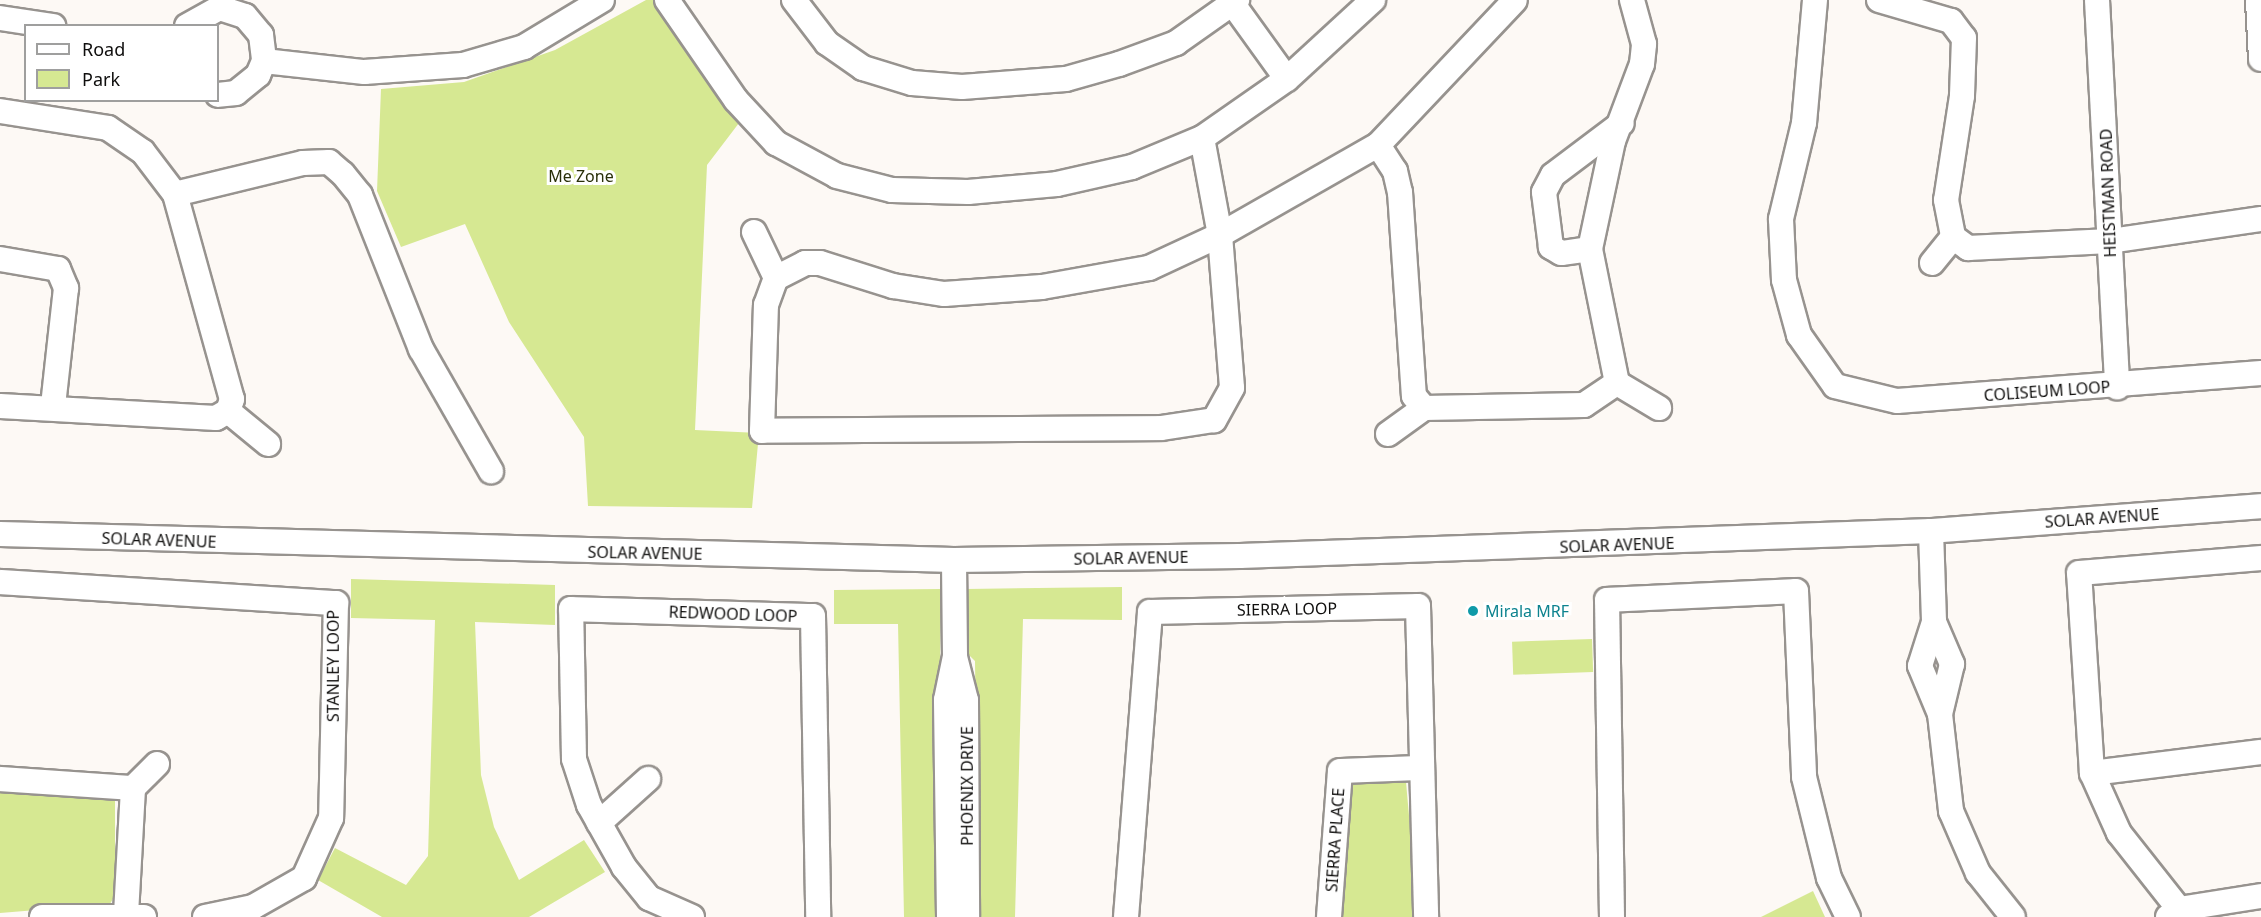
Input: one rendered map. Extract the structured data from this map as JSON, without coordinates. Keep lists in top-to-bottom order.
{
  "streets": {
    "street": [
      "HEISTMAN ROAD",
      "COLISEUM LOOP",
      "SOLAR AVENUE",
      "SIERRA LOOP",
      "REDWOOD LOOP",
      "STANLEY LOOP",
      "PHOENIX DRIVE",
      "SIERRA PLACE"
    ]
  },
  "crossings": [
    ["HEISTMAN ROAD", "COLISEUM LOOP"],
    ["SOLAR AVENUE", "PHOENIX DRIVE"],
    ["SIERRA LOOP", "SIERRA PLACE"]
  ],
  "parks": ["Me Zone"],
  "places": ["Mirala MRF"],
  "legend": ["Road", "Park"]
}
